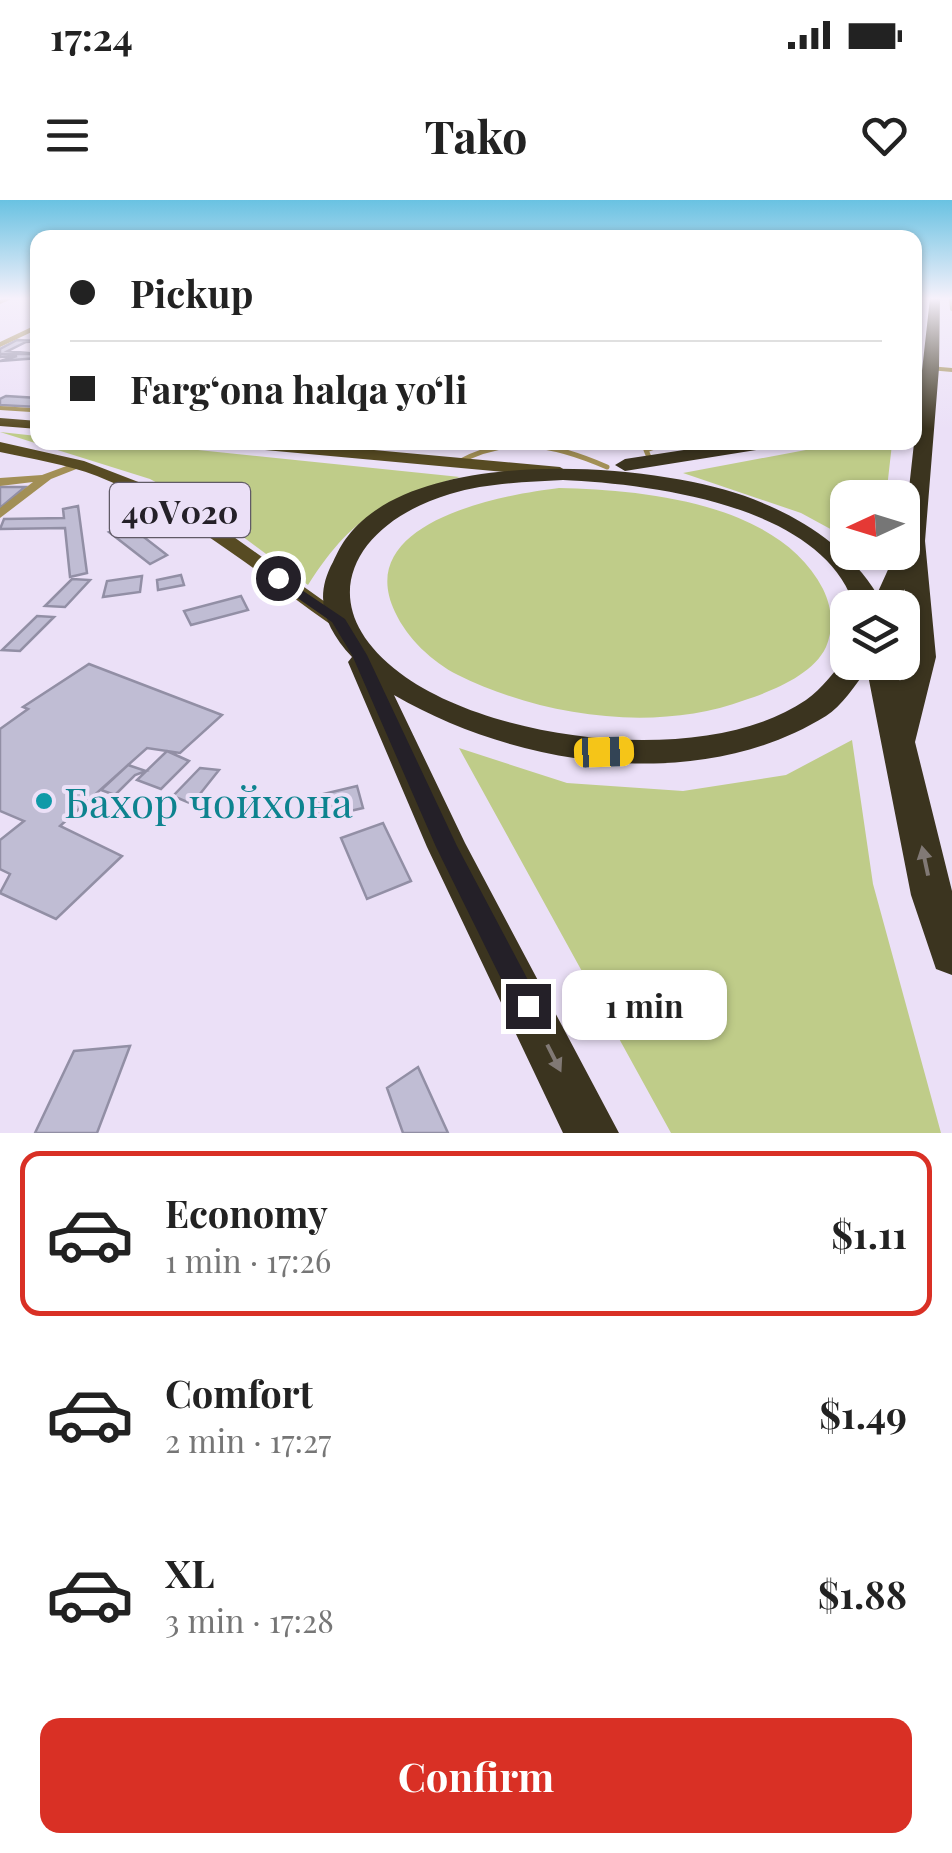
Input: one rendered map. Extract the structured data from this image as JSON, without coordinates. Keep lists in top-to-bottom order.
{
  "streets": {
    "main road": ["40V020"]
  },
  "places": ["Бахор чойхона"],
  "north": "left",
  "page": {
    "status": "17:24",
    "header": "Tako",
    "banner": ["Pickup", "Farg‘ona halqa yo‘li"],
    "bubble": "1 min",
    "list": [
      {
        "name": "Economy",
        "note": "1 min · 17:26",
        "value": "$1.11"
      },
      {
        "name": "Comfort",
        "note": "2 min · 17:27",
        "value": "$1.49"
      },
      {
        "name": "XL",
        "note": "3 min · 17:28",
        "value": "$1.88"
      }
    ],
    "buttons": "Confirm"
  }
}
